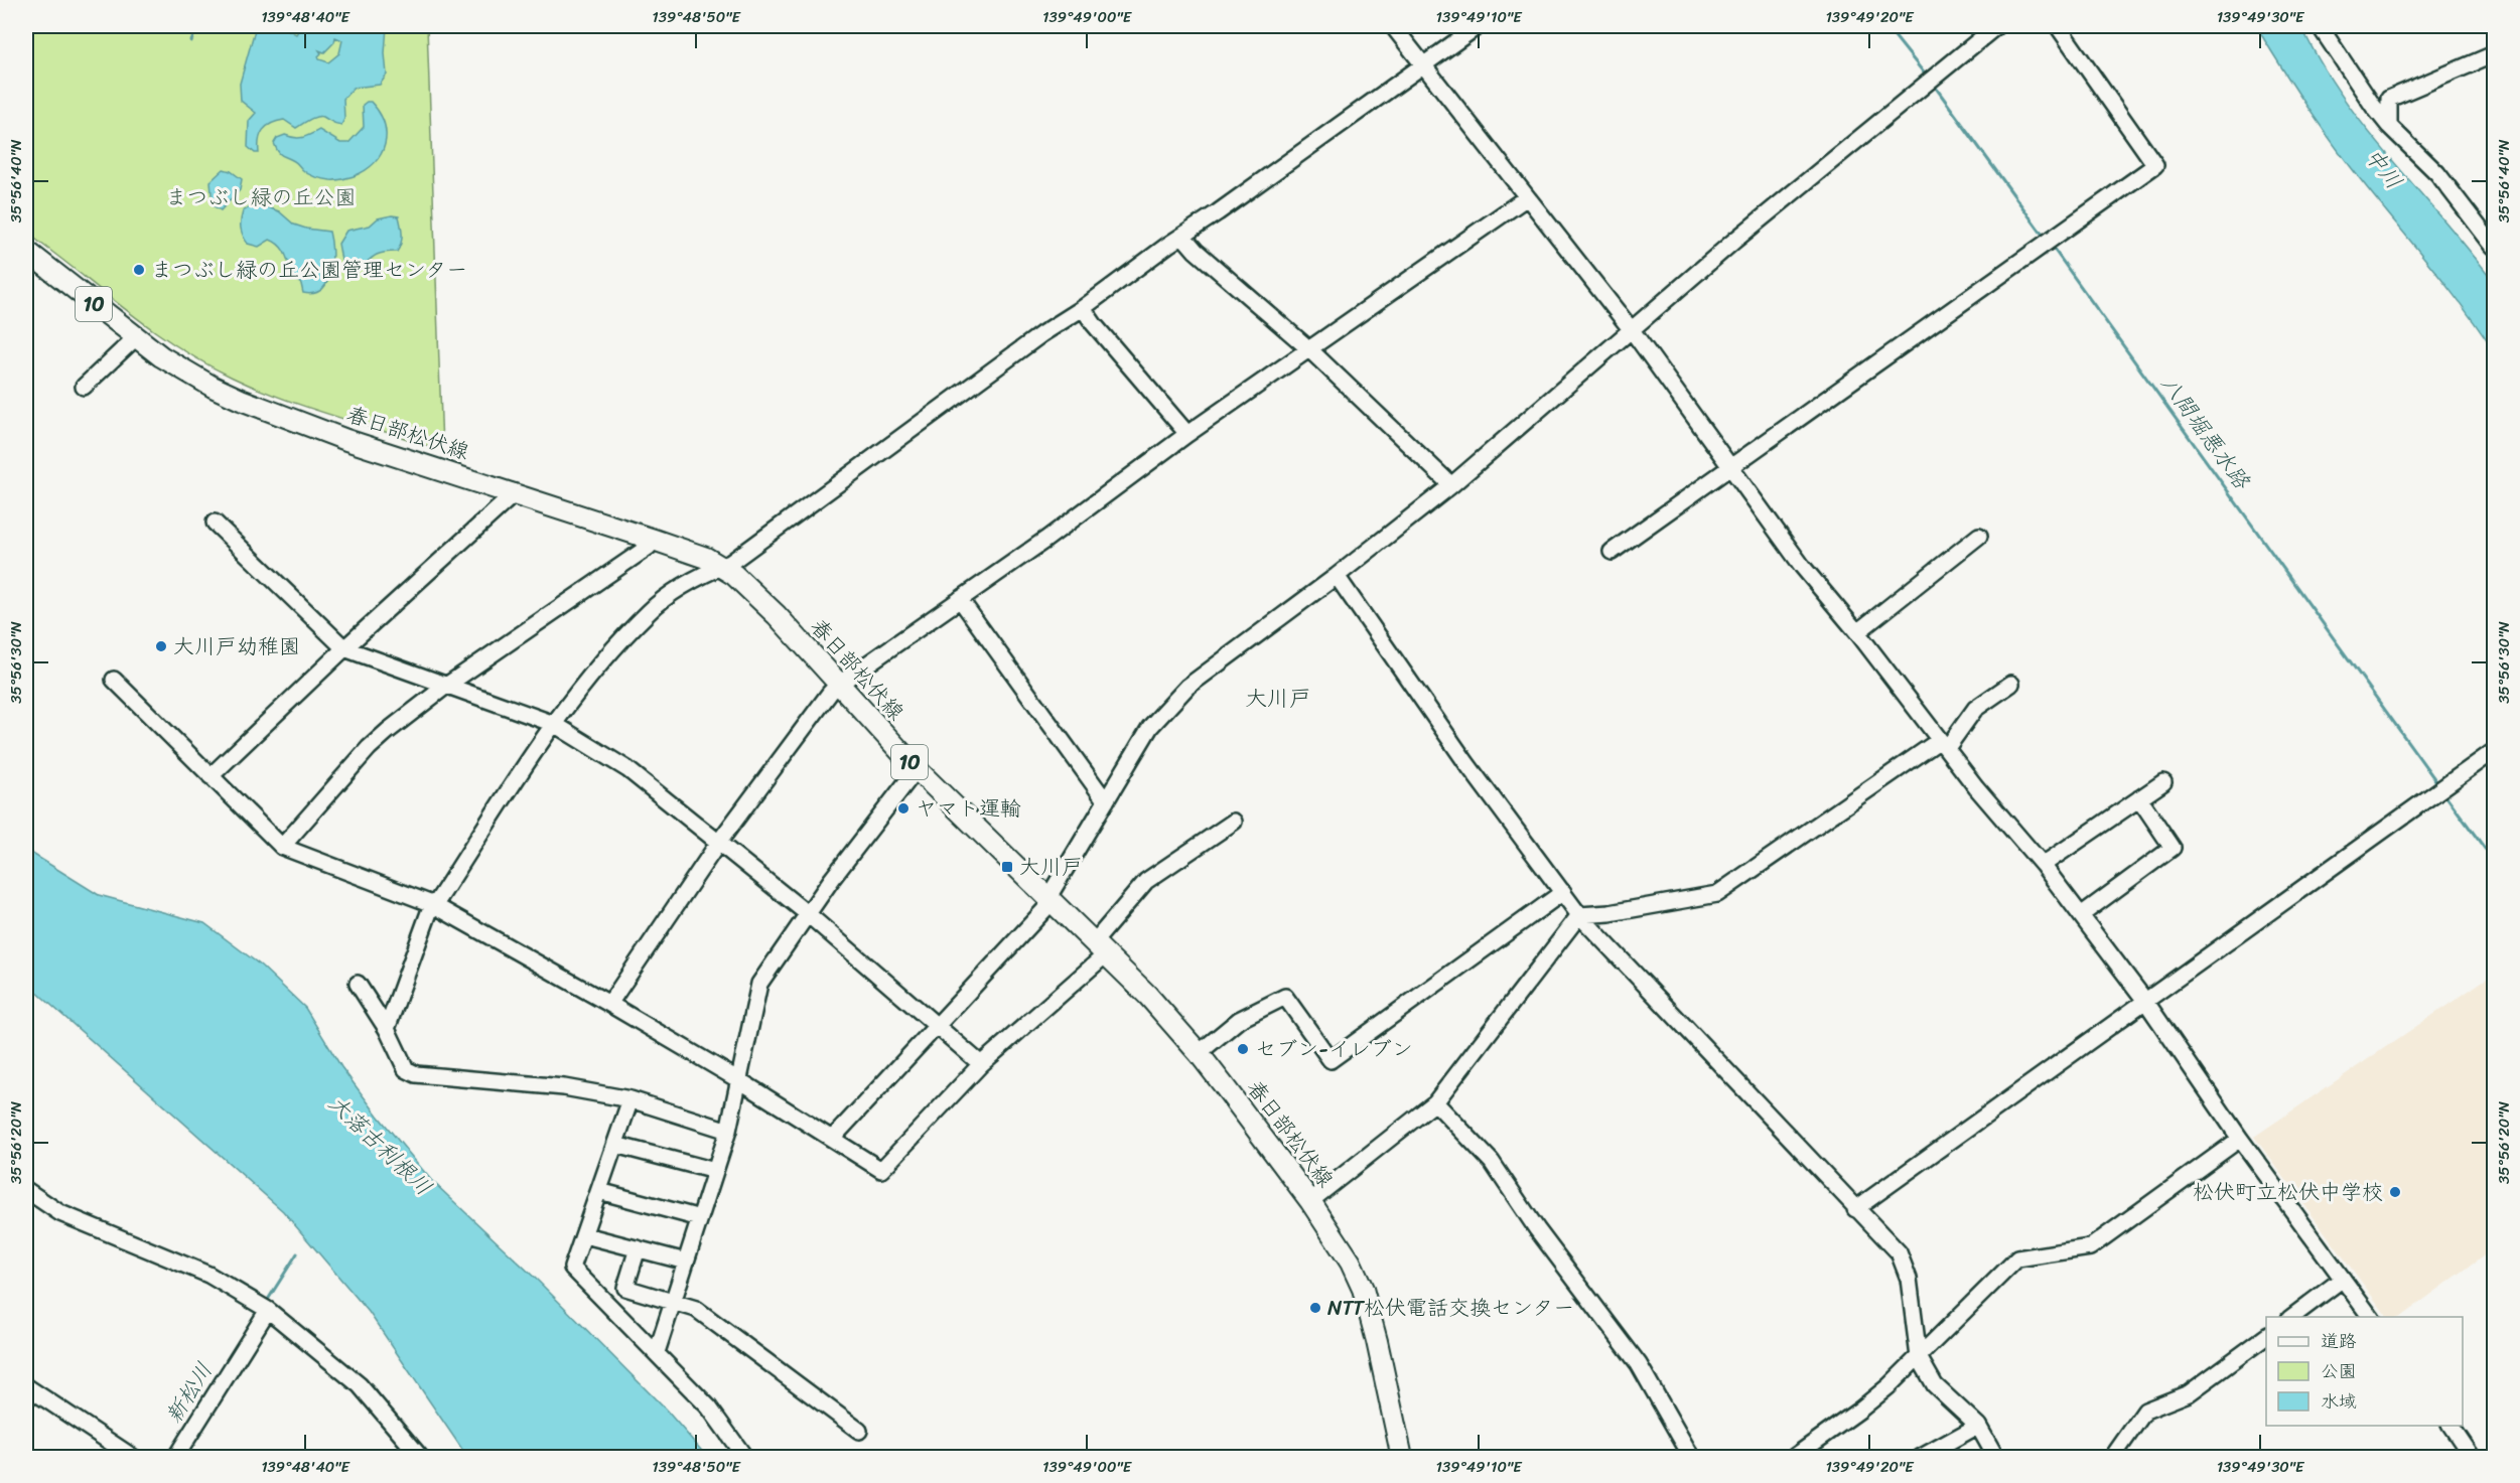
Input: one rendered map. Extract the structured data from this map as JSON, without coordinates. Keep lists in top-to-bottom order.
{
  "streets": {
    "main road": ["10", "春日部松伏線"]
  },
  "districts": ["大川戸"],
  "water": [
    "中川",
    "八間堀悪水路",
    "大落古利根川",
    "新松川"
  ],
  "parks": ["まつぶし緑の丘公園"],
  "places": {
    "other": [
      "まつぶし緑の丘公園管理センター",
      "大川戸幼稚園",
      "ヤマト運輸",
      "セブン-イレブン",
      "松伏町立松伏中学校",
      "NTT松伏電話交換センター"
    ],
    "transit": ["大川戸"]
  },
  "legend": ["道路", "公園", "水域"],
  "coordinates": [
    "139°48'40\"E",
    "139°48'50\"E",
    "139°49'00\"E",
    "139°49'10\"E",
    "139°49'20\"E",
    "139°49'30\"E",
    "35°56'40\"N",
    "35°56'30\"N",
    "35°56'20\"N"
  ]
}
